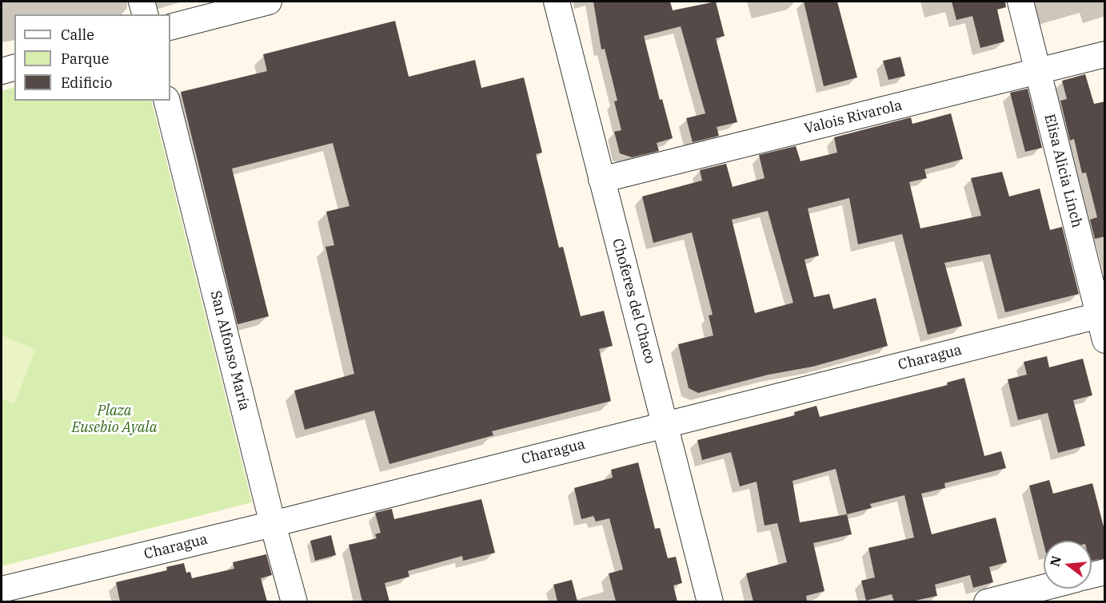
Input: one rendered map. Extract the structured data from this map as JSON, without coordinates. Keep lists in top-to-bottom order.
{
  "streets": {
    "street": [
      "Valois Rivarola",
      "Elisa Alicia Linch",
      "Choferes del Chaco",
      "San Alfonso María",
      "Charagua"
    ]
  },
  "crossings": [
    ["Valois Rivarola", "Elisa Alicia Linch"],
    ["Valois Rivarola", "Choferes del Chaco"],
    ["Elisa Alicia Linch", "Charagua"],
    ["Choferes del Chaco", "Charagua"],
    ["San Alfonso María", "Charagua"]
  ],
  "parks": ["Plaza Eusebio Ayala"],
  "legend": ["Calle", "Parque", "Edificio"],
  "north": "left"
}
